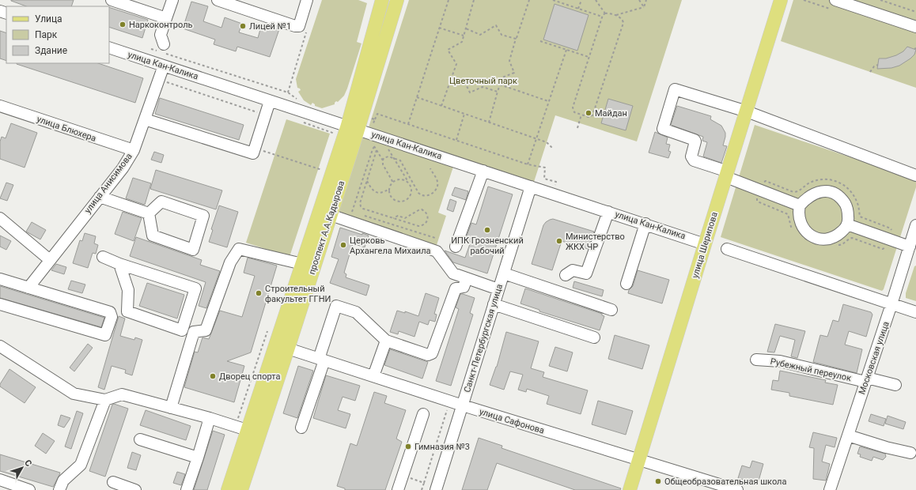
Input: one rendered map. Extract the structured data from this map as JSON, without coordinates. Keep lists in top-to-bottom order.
{
  "streets": {
    "main road": ["проспект А.А.Кадырова", "улица Шерипова"],
    "street": [
      "улица Кан-Калика",
      "улица Блюхера",
      "улица Анисимова",
      "Санкт-Петербургская улица",
      "Московская улица",
      "Рубежный переулок",
      "улица Сафонова"
    ]
  },
  "crossings": [
    ["улица Кан-Калика", "улица Анисимова"],
    ["улица Кан-Калика", "проспект А.А.Кадырова"],
    ["улица Кан-Калика", "улица Шерипова"],
    ["улица Кан-Калика", "Санкт-Петербургская улица"],
    ["улица Блюхера", "улица Анисимова"],
    ["проспект А.А.Кадырова", "улица Сафонова"],
    ["улица Шерипова", "улица Сафонова"],
    ["Санкт-Петербургская улица", "улица Сафонова"],
    ["Московская улица", "Рубежный переулок"]
  ],
  "parks": ["Цветочный парк"],
  "places": [
    "Наркоконтроль",
    "Лицей №1",
    "Майдан",
    "ИПК Грозненский рабочий",
    "Министерство ЖКХ ЧР",
    "Церковь Архангела Михаила",
    "Строительный факультет ГГНИ",
    "Дворец спорта",
    "Гимназия №3",
    "Общеобразовательная школа"
  ],
  "legend": ["Улица", "Парк", "Здание"],
  "north": "top right"
}
